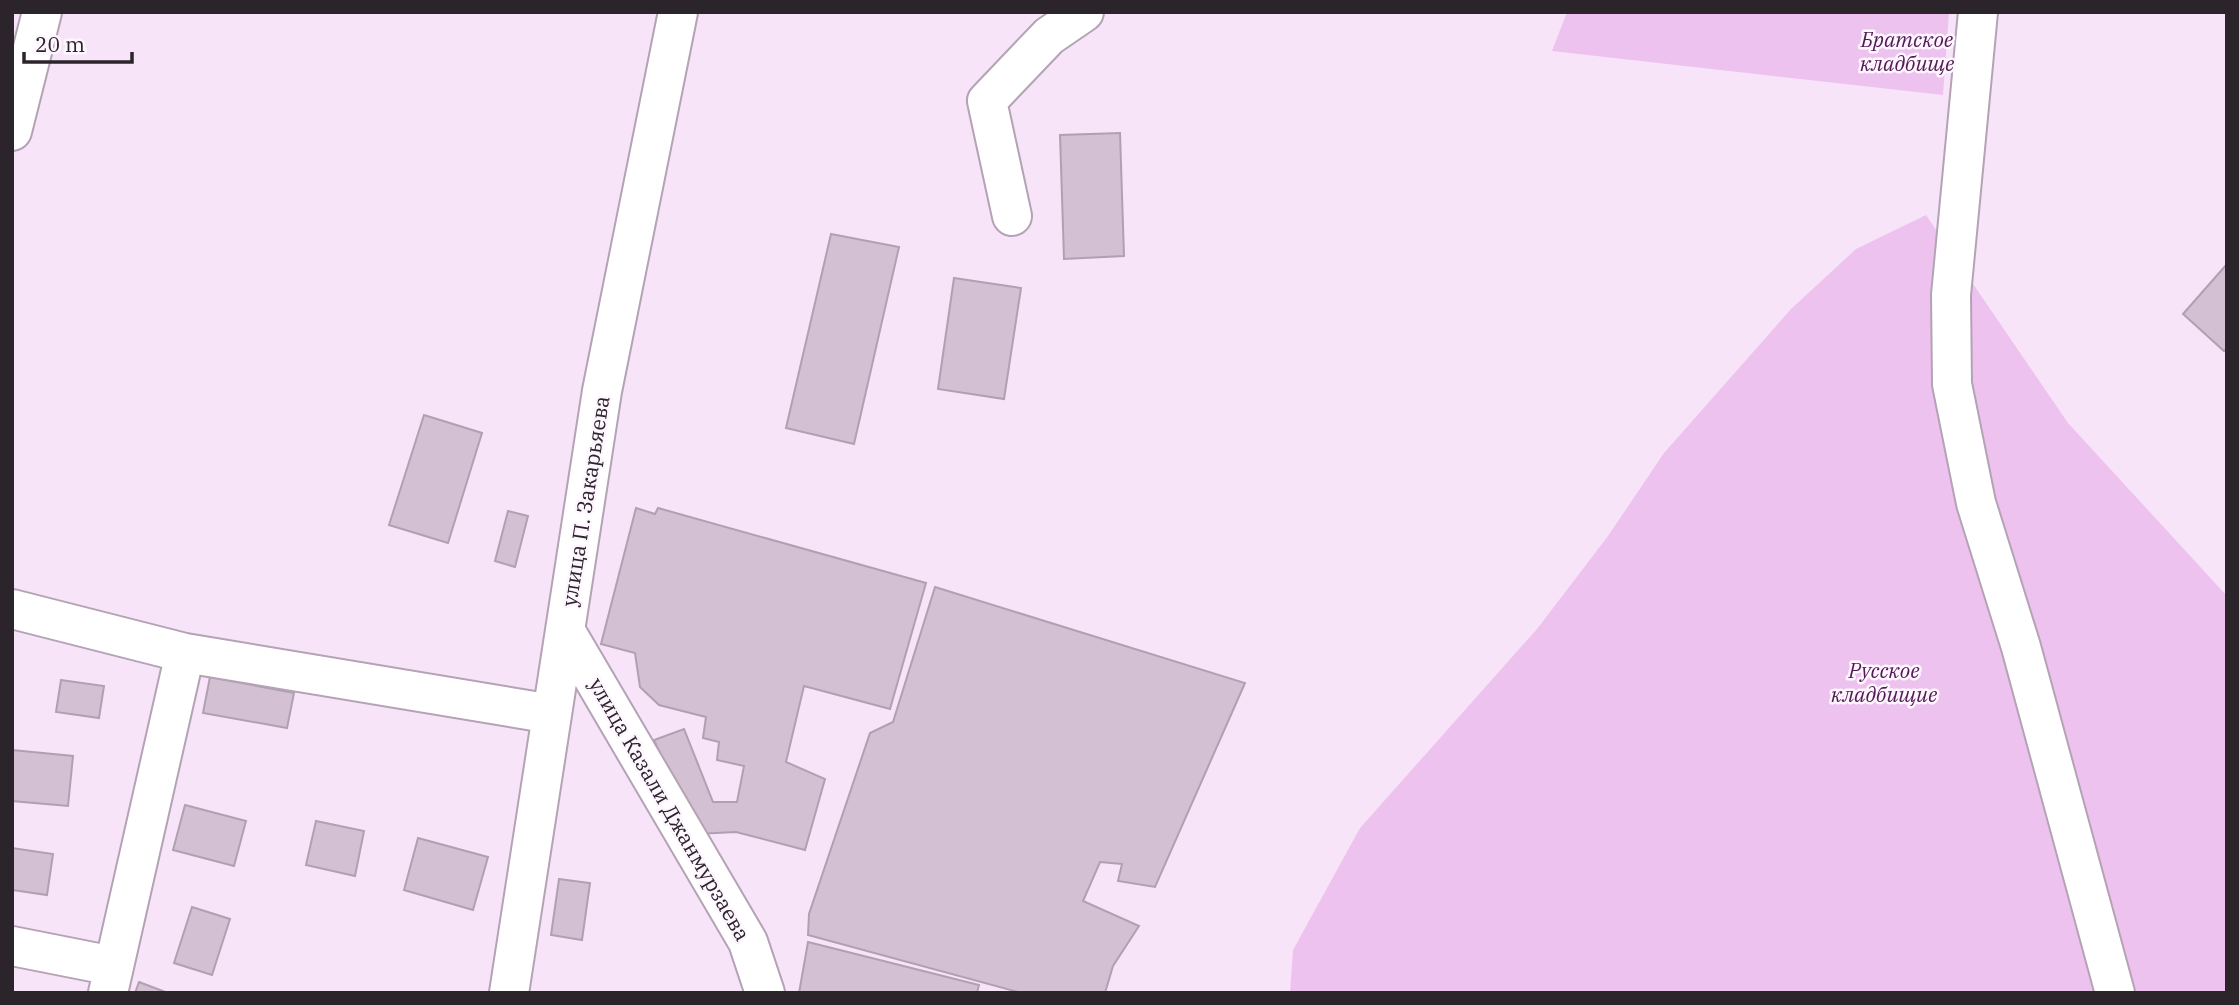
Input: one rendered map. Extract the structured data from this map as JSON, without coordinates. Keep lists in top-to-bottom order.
{
  "streets": {
    "street": ["улица П. Закарьяева", "улица Казали Джанмурзаева"]
  },
  "crossings": [
    ["улица П. Закарьяева", "улица Казали Джанмурзаева"]
  ],
  "parks": ["Братское кладбище", "Русское кладбищие"],
  "scale_bar": "20 m"
}
